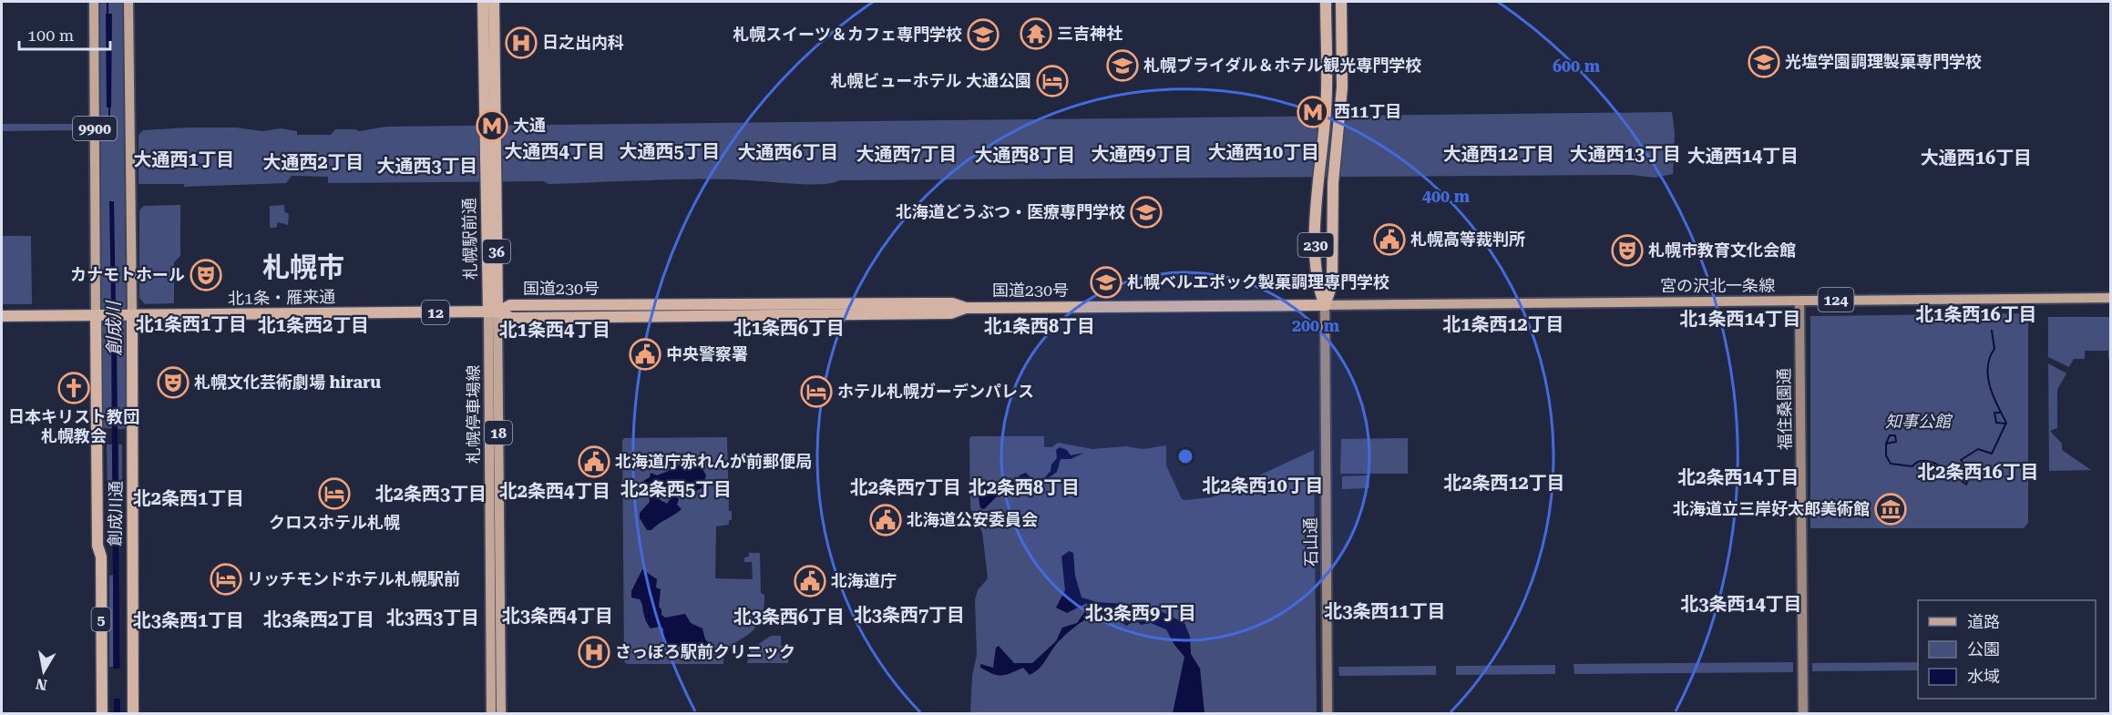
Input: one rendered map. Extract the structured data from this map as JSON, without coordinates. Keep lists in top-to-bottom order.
{
  "streets": {
    "highway": [
      "札幌駅前通",
      "230",
      "36",
      "国道230号",
      "北1条・雁来通",
      "12",
      "創成川通",
      "5"
    ],
    "main road": [
      "9900",
      "宮の沢北一条線",
      "124",
      "福住桑園通",
      "札幌停車場線",
      "18",
      "石山通"
    ]
  },
  "crossings": [
    ["9900", "北1条・雁来通"],
    ["9900", "創成川通"],
    ["札幌駅前通", "国道230号"],
    ["札幌駅前通", "北1条・雁来通"],
    ["札幌駅前通", "札幌停車場線"],
    ["230", "宮の沢北一条線"],
    ["230", "国道230号"],
    ["230", "石山通"],
    ["宮の沢北一条線", "国道230号"],
    ["宮の沢北一条線", "福住桑園通"],
    ["宮の沢北一条線", "石山通"],
    ["国道230号", "北1条・雁来通"],
    ["国道230号", "札幌停車場線"],
    ["国道230号", "石山通"],
    ["北1条・雁来通", "札幌停車場線"],
    ["北1条・雁来通", "創成川通"]
  ],
  "districts": [
    "大通西4丁目",
    "大通西5丁目",
    "大通西6丁目",
    "大通西10丁目",
    "大通西7丁目",
    "大通西9丁目",
    "大通西12丁目",
    "大通西13丁目",
    "大通西8丁目",
    "大通西14丁目",
    "大通西16丁目",
    "大通西1丁目",
    "大通西2丁目",
    "大通西3丁目",
    "札幌市",
    "北1条西16丁目",
    "北1条西14丁目",
    "北1条西1丁目",
    "北1条西12丁目",
    "北1条西2丁目",
    "北1条西8丁目",
    "北1条西6丁目",
    "北1条西4丁目",
    "北2条西16丁目",
    "北2条西14丁目",
    "北2条西12丁目",
    "北2条西10丁目",
    "北2条西7丁目",
    "北2条西8丁目",
    "北2条西5丁目",
    "北2条西4丁目",
    "北2条西3丁目",
    "北2条西1丁目",
    "北3条西14丁目",
    "北3条西11丁目",
    "北3条西9丁目",
    "北3条西7丁目",
    "北3条西4丁目",
    "北3条西6丁目",
    "北3西3丁目",
    "北3条西2丁目",
    "北3条西1丁目"
  ],
  "water": ["創成川"],
  "parks": ["知事公館"],
  "places": {
    "temple": ["三吉神社"],
    "school or university": [
      "札幌スイーツ＆カフェ専門学校",
      "光塩学園調理製菓専門学校",
      "札幌ブライダル＆ホテル観光専門学校",
      "北海道どうぶつ・医療専門学校",
      "札幌ベルエポック製菓調理専門学校"
    ],
    "hospital": ["日之出内科", "さっぽろ駅前クリニック"],
    "hotel": [
      "札幌ビューホテル 大通公園",
      "ホテル札幌ガーデンパレス",
      "クロスホテル札幌",
      "リッチモンドホテル札幌駅前"
    ],
    "metro station": ["西11丁目", "大通"],
    "public building": [
      "札幌高等裁判所",
      "中央警察署",
      "北海道庁赤れんが前郵便局",
      "北海道公安委員会",
      "北海道庁"
    ],
    "theatre": ["札幌市教育文化会館", "カナモトホール", "札幌文化芸術劇場 hiraru"],
    "church": ["日本キリスト教団 札幌教会"],
    "museum": ["北海道立三岸好太郎美術館"]
  },
  "legend": ["道路", "公園", "水域"],
  "scale_bar": "100 m",
  "north": "bottom",
  "rings": ["600 m", "400 m", "200 m"]
}
